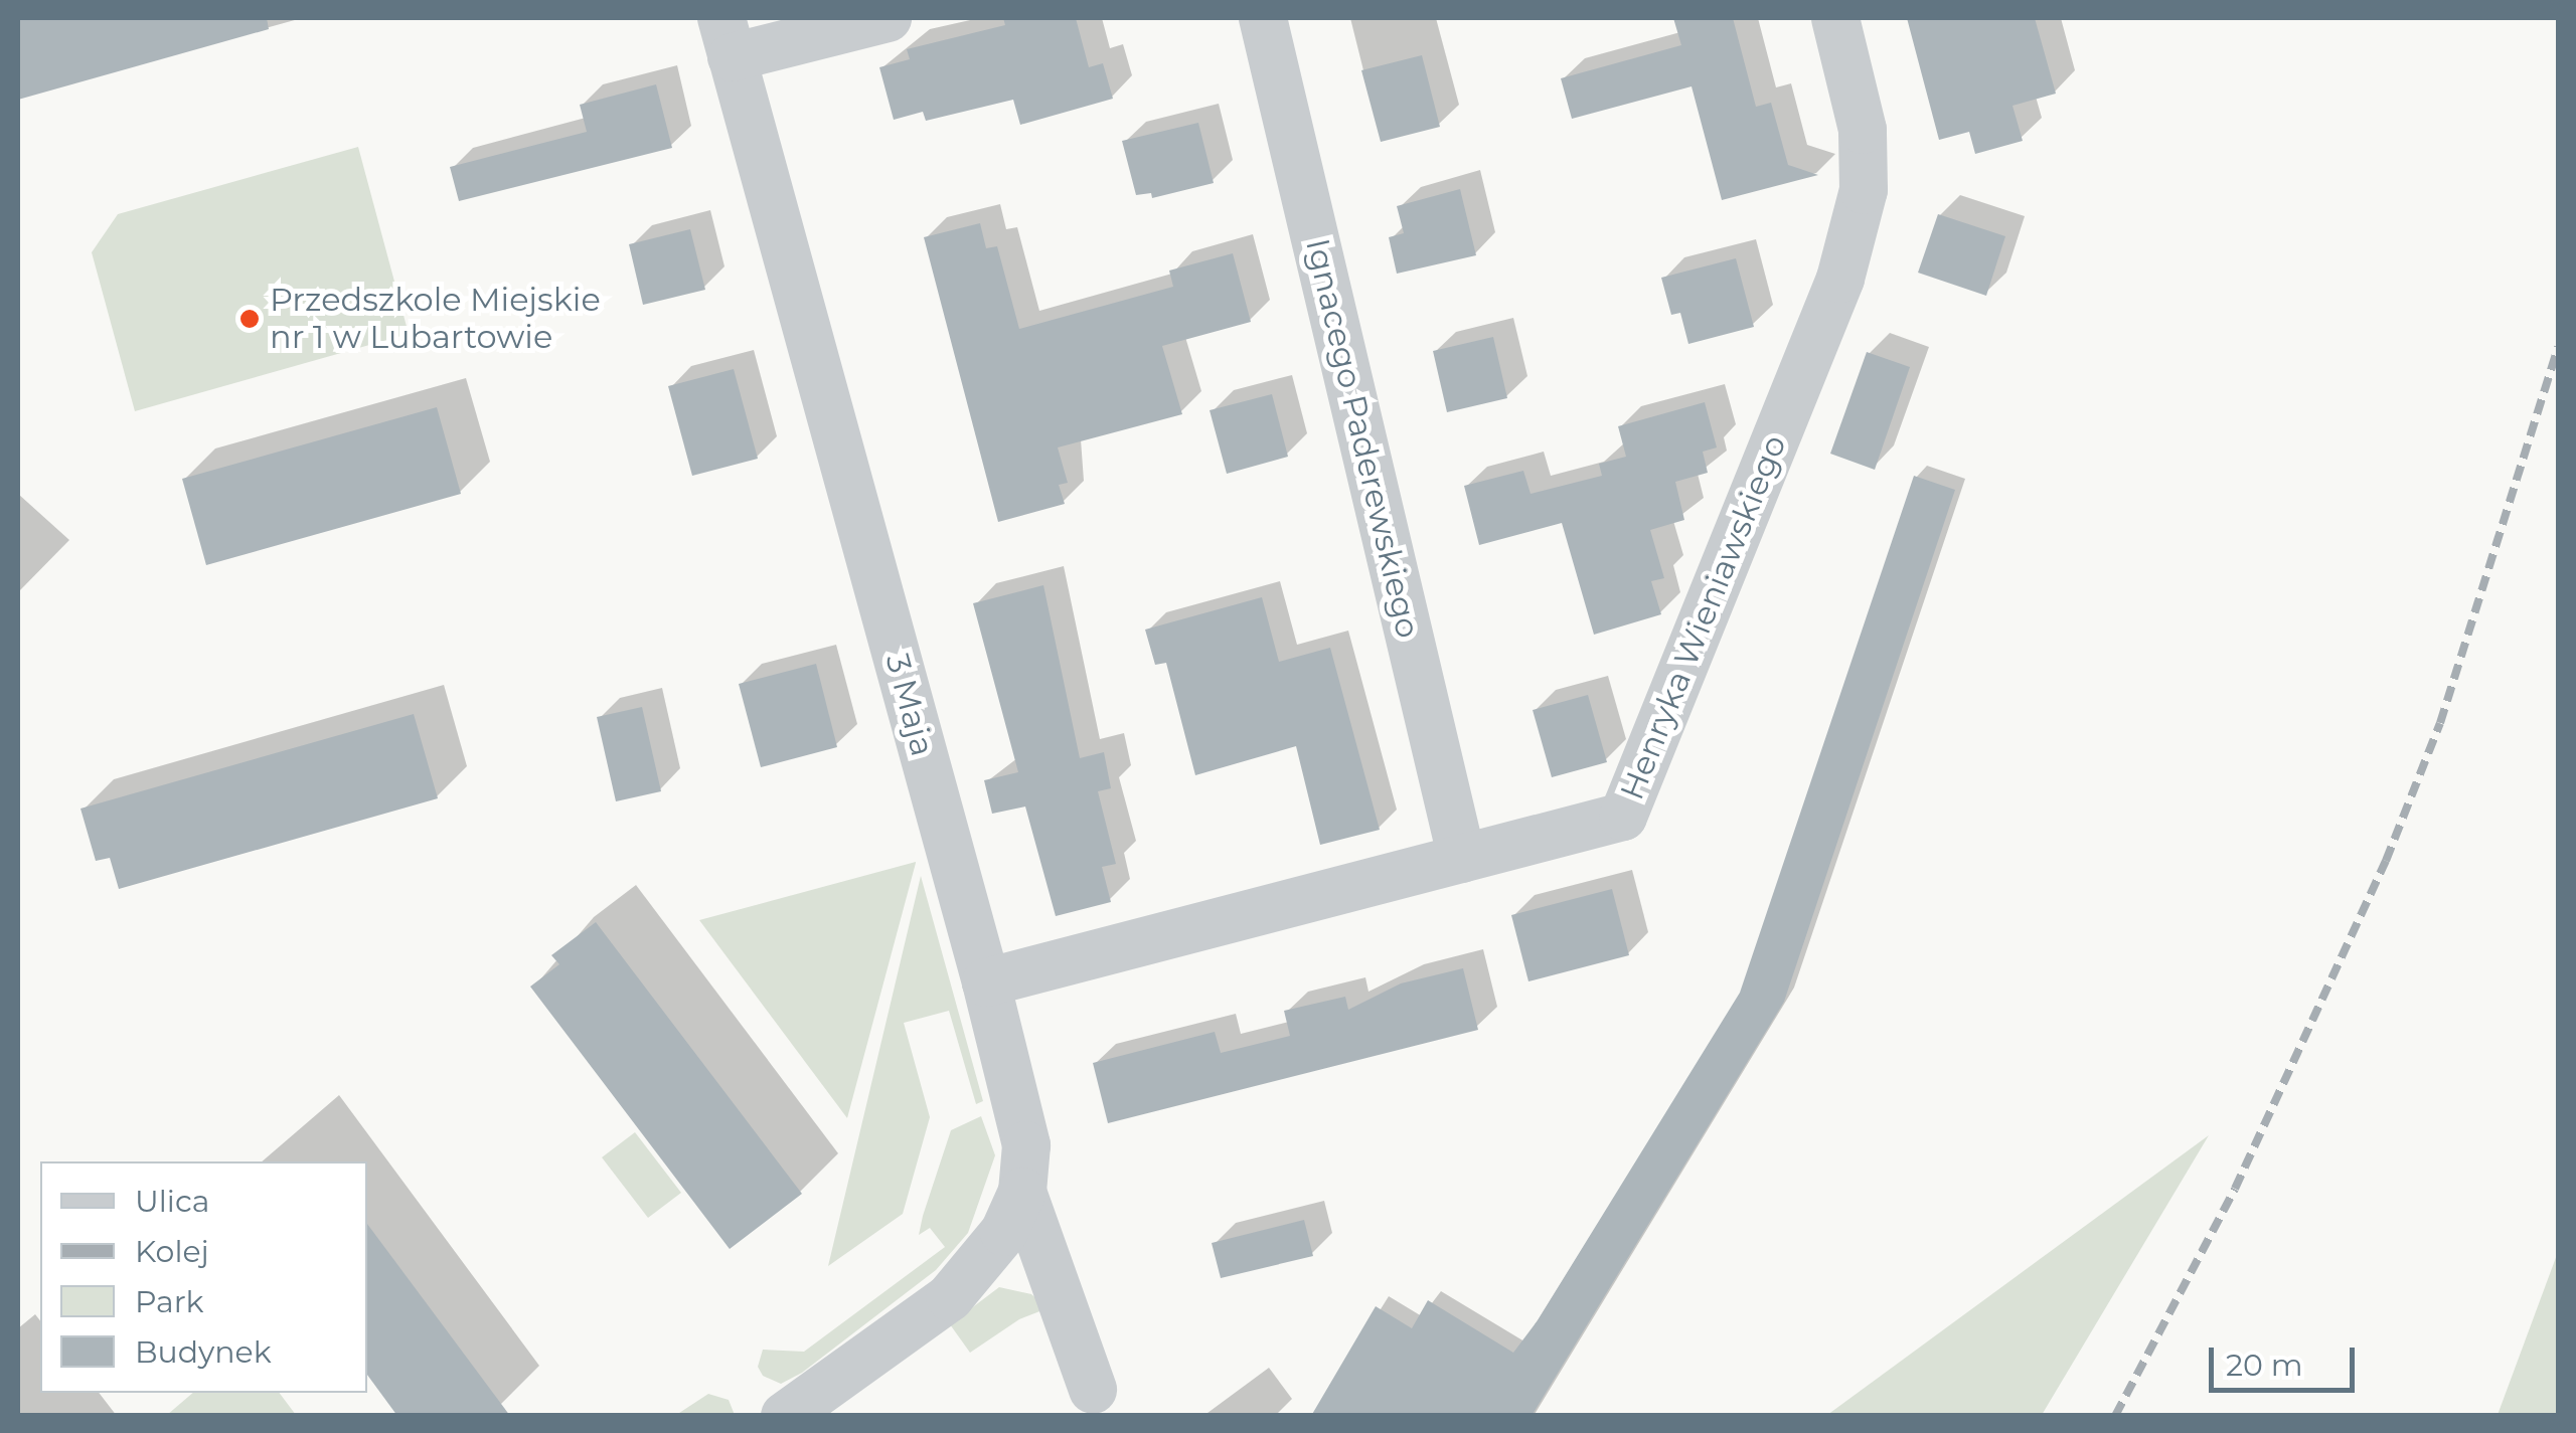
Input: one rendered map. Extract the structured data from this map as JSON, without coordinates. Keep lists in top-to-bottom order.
{
  "streets": {
    "street": ["Ignacego Paderewskiego", "Henryka Wieniawskiego", "3 Maja"]
  },
  "crossings": [
    ["Ignacego Paderewskiego", "Henryka Wieniawskiego"],
    ["Henryka Wieniawskiego", "3 Maja"]
  ],
  "places": ["Przedszkole Miejskie nr 1 w Lubartowie"],
  "legend": [
    "Ulica",
    "Kolej",
    "Park",
    "Budynek"
  ],
  "scale_bar": "20 m"
}
